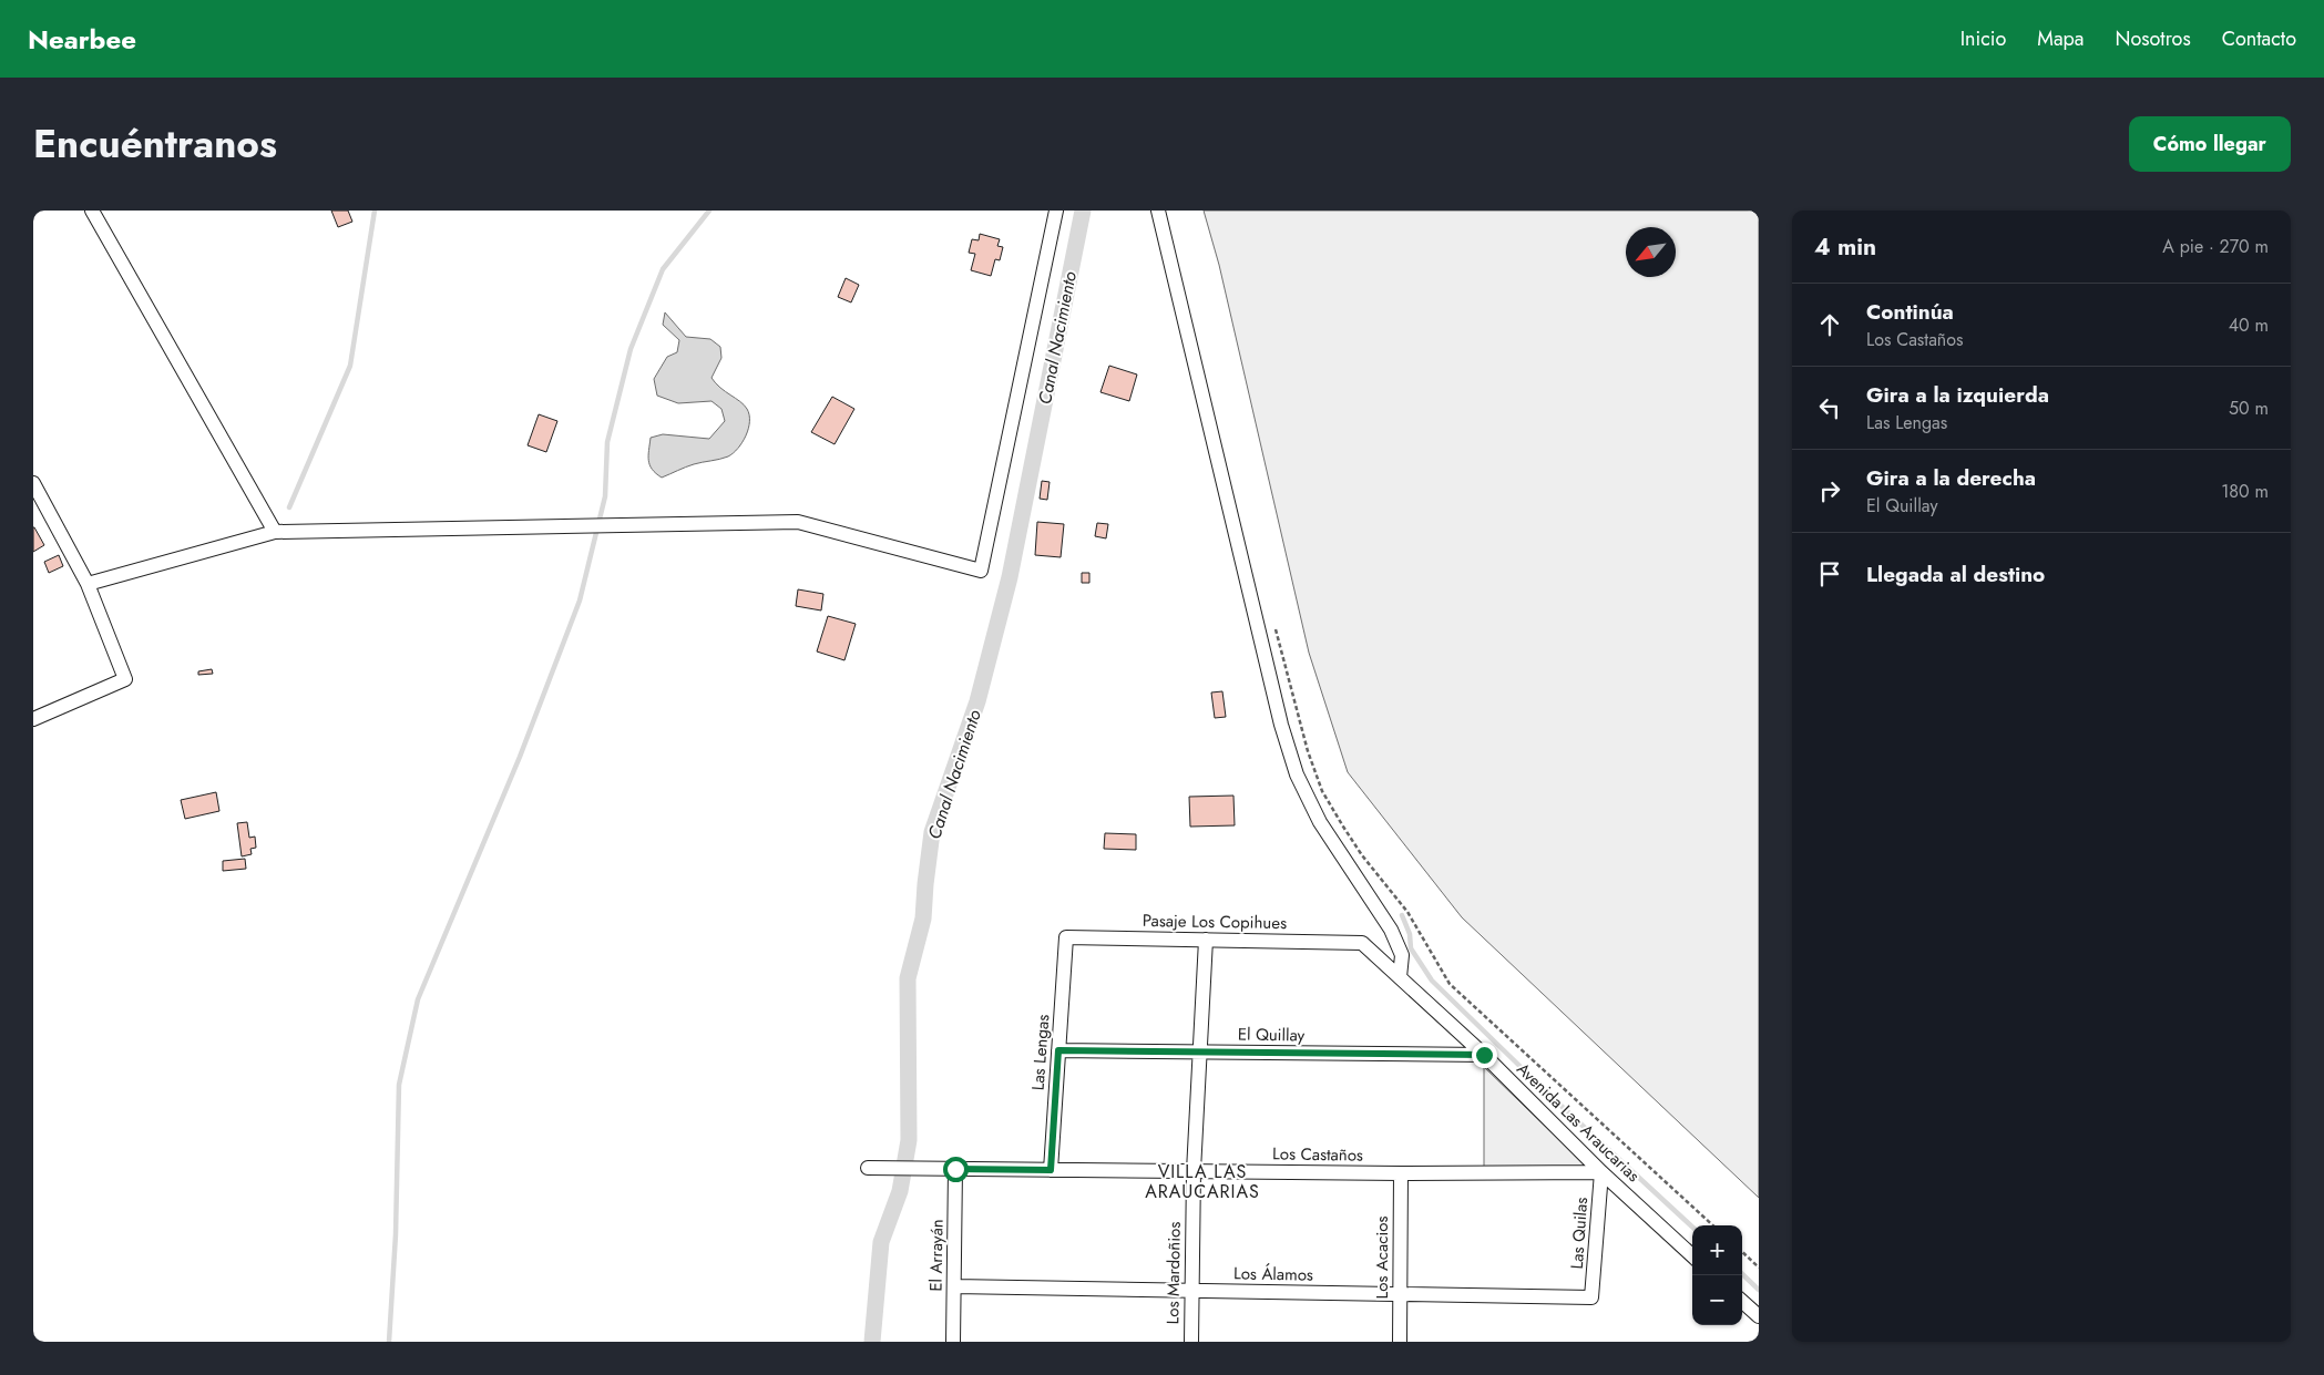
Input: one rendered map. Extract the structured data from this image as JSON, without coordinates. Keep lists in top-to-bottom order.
{
  "streets": {
    "street": [
      "Pasaje Los Copihues",
      "El Quillay",
      "Las Lengas",
      "Avenida Las Araucarias",
      "Los Castaños",
      "Las Quilas",
      "El Arrayán",
      "Los Acacios",
      "Los Mardoñios",
      "Los Álamos"
    ]
  },
  "crossings": [
    ["Pasaje Los Copihues", "Las Lengas"],
    ["Pasaje Los Copihues", "Avenida Las Araucarias"],
    ["Pasaje Los Copihues", "Los Mardoñios"],
    ["El Quillay", "Las Lengas"],
    ["El Quillay", "Avenida Las Araucarias"],
    ["El Quillay", "Los Mardoñios"],
    ["Las Lengas", "Los Castaños"],
    ["Avenida Las Araucarias", "Los Castaños"],
    ["Avenida Las Araucarias", "Las Quilas"],
    ["Los Castaños", "Las Quilas"],
    ["Los Castaños", "El Arrayán"],
    ["Los Castaños", "Los Acacios"],
    ["Los Castaños", "Los Mardoñios"],
    ["Las Quilas", "Los Álamos"],
    ["El Arrayán", "Los Álamos"],
    ["Los Acacios", "Los Álamos"],
    ["Los Mardoñios", "Los Álamos"]
  ],
  "districts": ["VILLA LAS ARAUCARIAS"],
  "water": ["Canal Nacimiento"],
  "north": "bottom left",
  "page": {
    "header": "Nearbee",
    "nav": [
      "Inicio",
      "Mapa",
      "Nosotros",
      "Contacto"
    ],
    "title": "Encuéntranos",
    "buttons": "Cómo llegar",
    "heading": ["4 min", "A pie · 270 m"],
    "list": [
      ["Continúa", "Los Castaños", "40 m"],
      ["Gira a la izquierda", "Las Lengas", "50 m"],
      ["Gira a la derecha", "El Quillay", "180 m"],
      "Llegada al destino"
    ],
    "map_buttons": ["+", "−"]
  }
}
